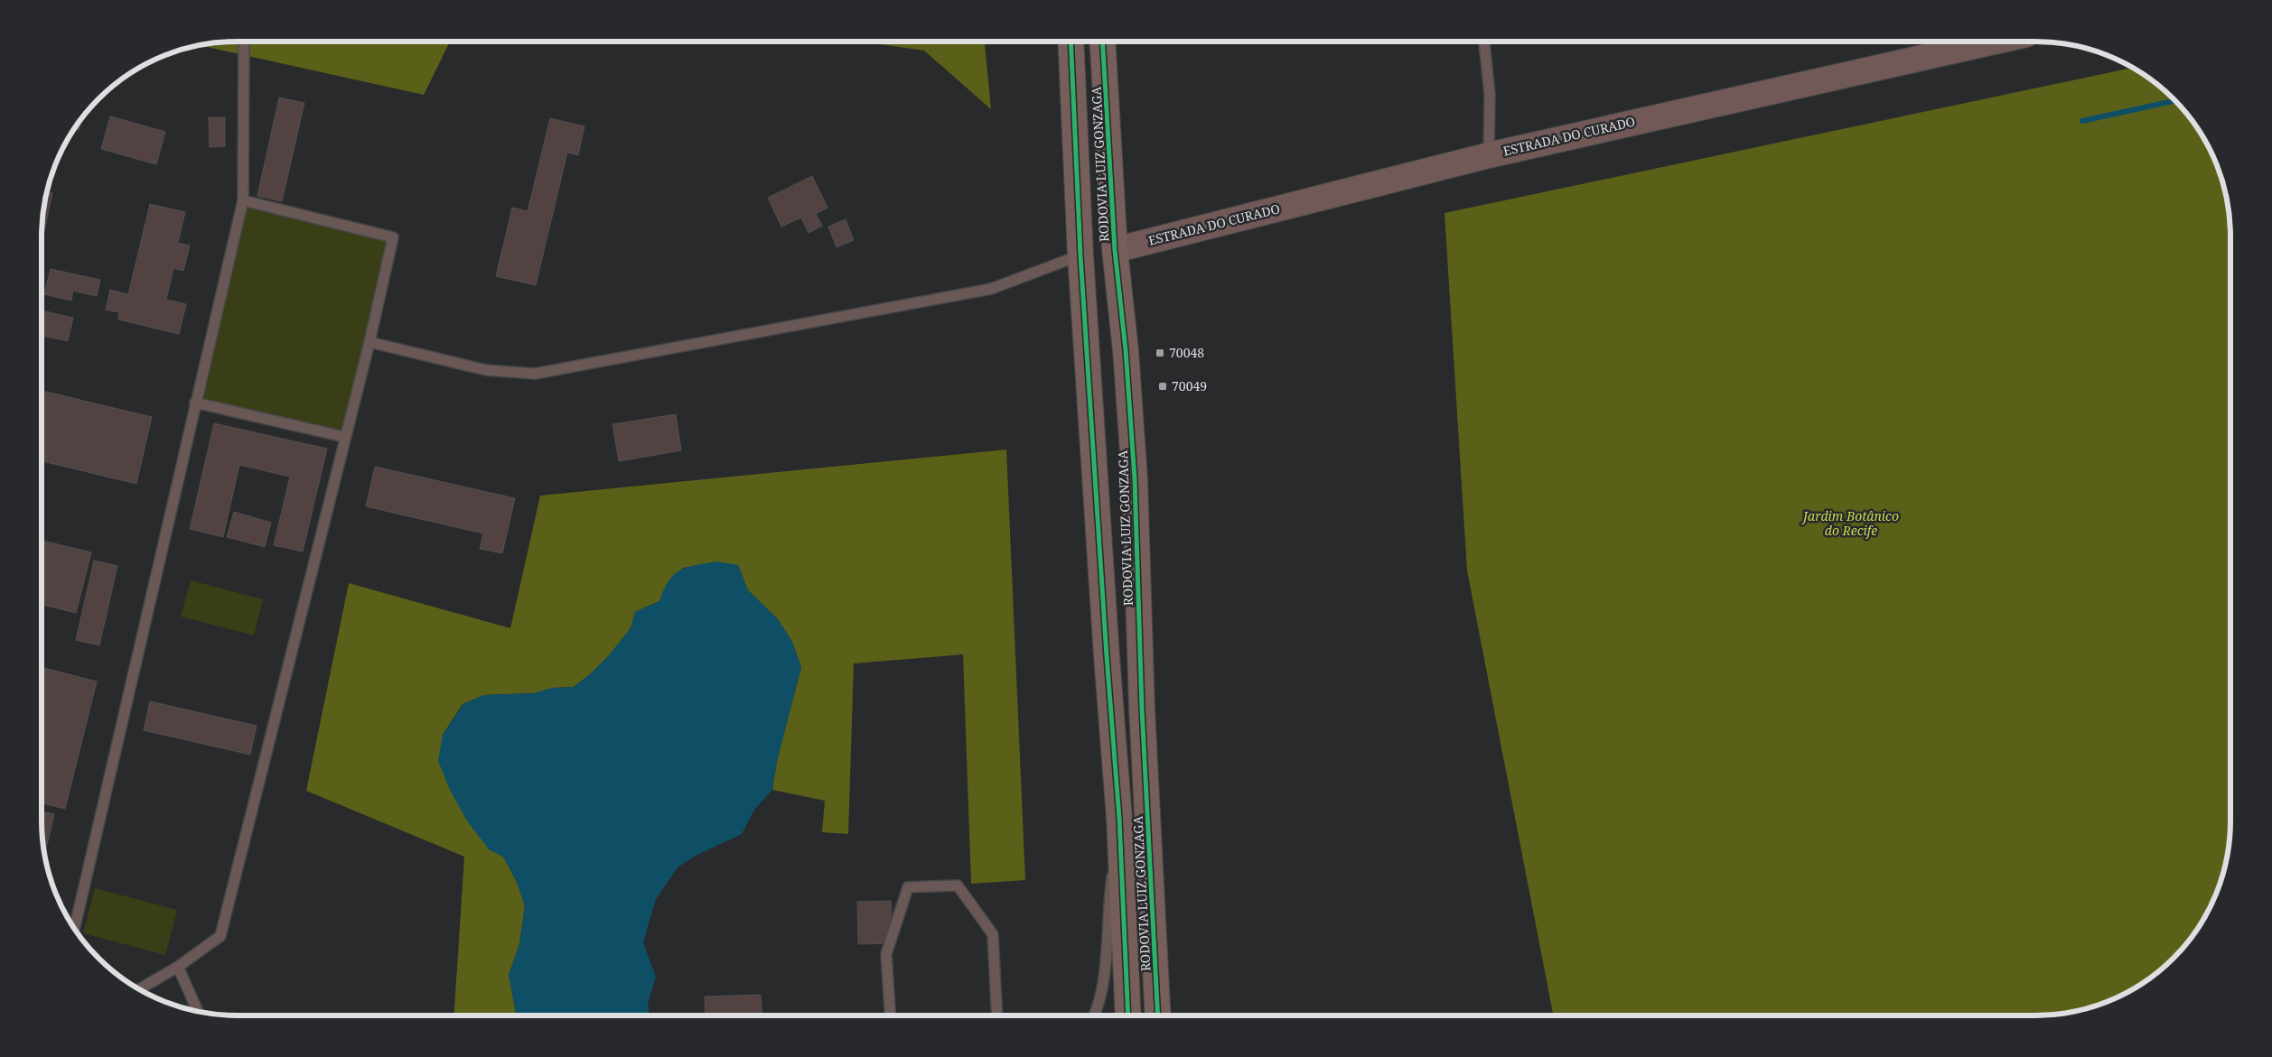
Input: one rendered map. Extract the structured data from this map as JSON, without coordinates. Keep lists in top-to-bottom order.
{
  "streets": {
    "highway": ["RODOVIA LUIZ GONZAGA"],
    "main road": ["ESTRADA DO CURADO"]
  },
  "crossings": [
    ["ESTRADA DO CURADO", "RODOVIA LUIZ GONZAGA"]
  ],
  "parks": ["Jardim Botânico do Recife"],
  "places": {
    "transit": ["70048", "70049"]
  }
}
